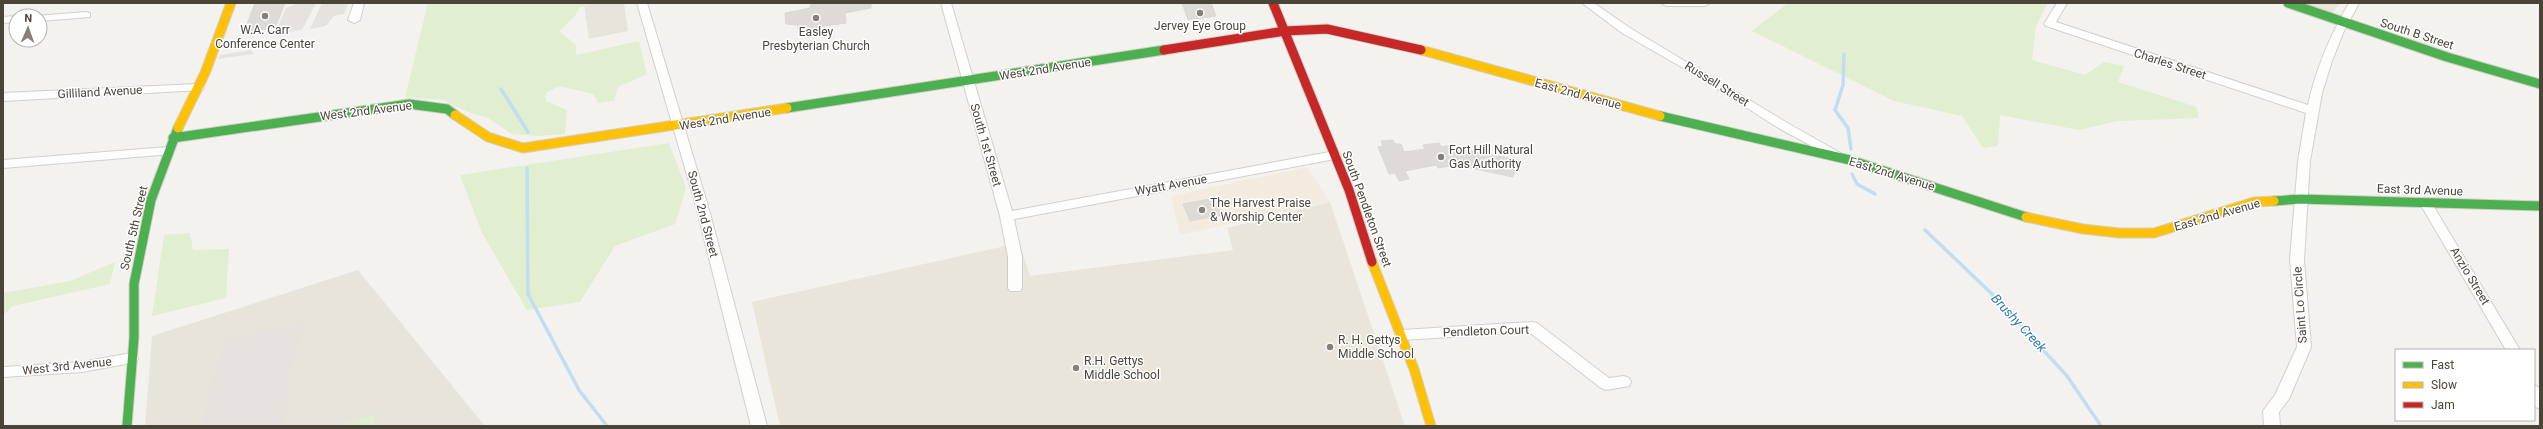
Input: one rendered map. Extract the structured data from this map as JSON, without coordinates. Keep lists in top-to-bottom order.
{
  "streets": {
    "street": [
      "South B Street",
      "Charles Street",
      "West 2nd Avenue",
      "Russell Street",
      "Gilliland Avenue",
      "East 2nd Avenue",
      "South 1st Street",
      "Wyatt Avenue",
      "East 3rd Avenue",
      "South Pendleton Street",
      "South 2nd Street",
      "South 5th Street",
      "Anzio Street",
      "Saint Lo Circle",
      "Pendleton Court",
      "West 3rd Avenue"
    ]
  },
  "crossings": [
    ["West 2nd Avenue", "East 2nd Avenue"],
    ["West 2nd Avenue", "South 1st Street"],
    ["West 2nd Avenue", "South Pendleton Street"],
    ["West 2nd Avenue", "South 2nd Street"],
    ["West 2nd Avenue", "South 5th Street"],
    ["Russell Street", "East 2nd Avenue"],
    ["Gilliland Avenue", "South 5th Street"],
    ["East 2nd Avenue", "East 3rd Avenue"],
    ["East 2nd Avenue", "South Pendleton Street"],
    ["East 2nd Avenue", "Saint Lo Circle"],
    ["South 1st Street", "Wyatt Avenue"],
    ["Wyatt Avenue", "South Pendleton Street"],
    ["East 3rd Avenue", "Anzio Street"],
    ["East 3rd Avenue", "Saint Lo Circle"],
    ["South Pendleton Street", "Pendleton Court"],
    ["South 5th Street", "West 3rd Avenue"]
  ],
  "water": ["Brushy Creek"],
  "places": [
    "Jervey Eye Group",
    "W.A. Carr Conference Center",
    "Easley Presbyterian Church",
    "Fort Hill Natural Gas Authority",
    "The Harvest Praise & Worship Center",
    "R. H. Gettys Middle School",
    "R.H. Gettys Middle School"
  ],
  "legend": ["Fast", "Slow", "Jam"],
  "north": "top"
}
